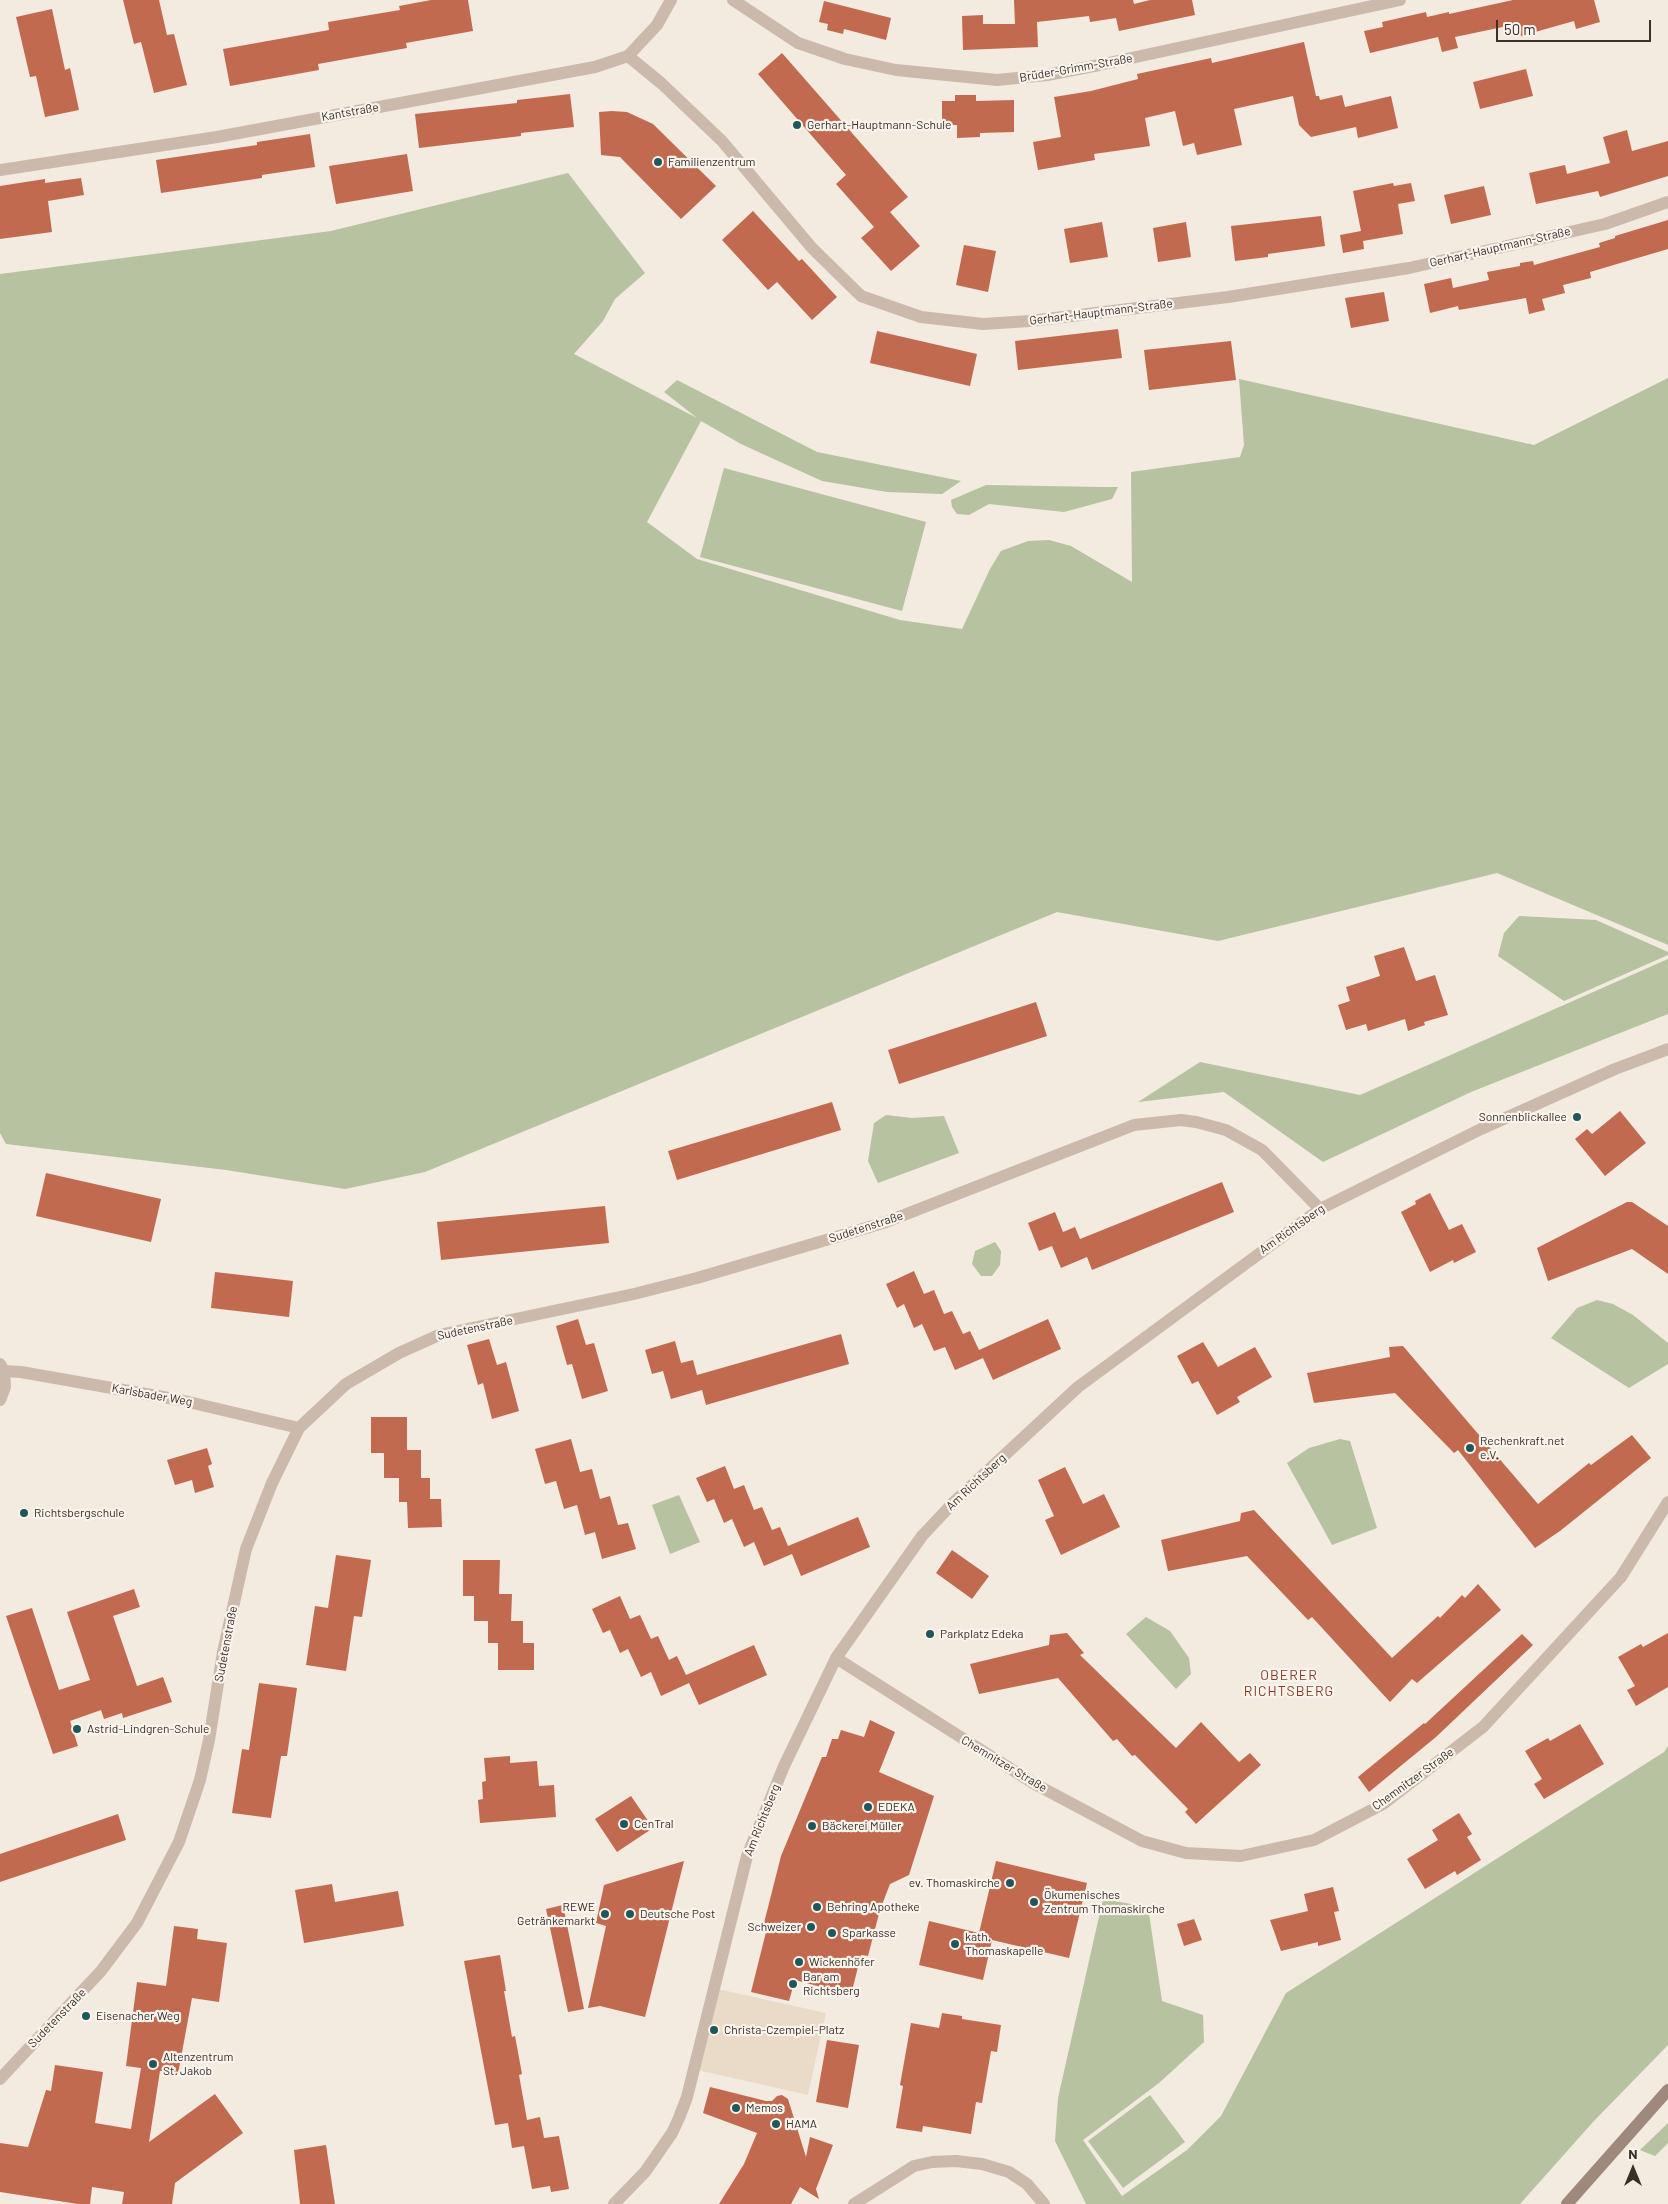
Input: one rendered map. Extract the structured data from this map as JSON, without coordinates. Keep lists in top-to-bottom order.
{
  "streets": {
    "street": [
      "Brüder-Grimm-Straße",
      "Kantstraße",
      "Gerhart-Hauptmann-Straße",
      "Sudetenstraße",
      "Am Richtsberg",
      "Karlsbader Weg",
      "Chemnitzer Straße"
    ]
  },
  "crossings": [
    ["Kantstraße", "Gerhart-Hauptmann-Straße"],
    ["Sudetenstraße", "Am Richtsberg"],
    ["Sudetenstraße", "Karlsbader Weg"],
    ["Am Richtsberg", "Chemnitzer Straße"]
  ],
  "districts": ["OBERER RICHTSBERG"],
  "places": [
    "Gerhart-Hauptmann-Schule",
    "Familienzentrum",
    "Sonnenblickallee",
    "Rechenkraft.net e.V.",
    "Richtsbergschule",
    "Parkplatz Edeka",
    "Astrid-Lindgren-Schule",
    "EDEKA",
    "CenTral",
    "Bäckerei Müller",
    "ev. Thomaskirche",
    "Ökumenisches Zentrum Thomaskirche",
    "Behring Apotheke",
    "REWE Getränkemarkt",
    "Deutsche Post",
    "Schweizer",
    "Sparkasse",
    "kath. Thomaskapelle",
    "Wickenhöfer",
    "Bar am Richtsberg",
    "Eisenacher Weg",
    "Christa-Czempiel-Platz",
    "Altenzentrum St. Jakob",
    "Memos",
    "HAMA"
  ],
  "scale_bar": "50 m",
  "north": "top"
}
